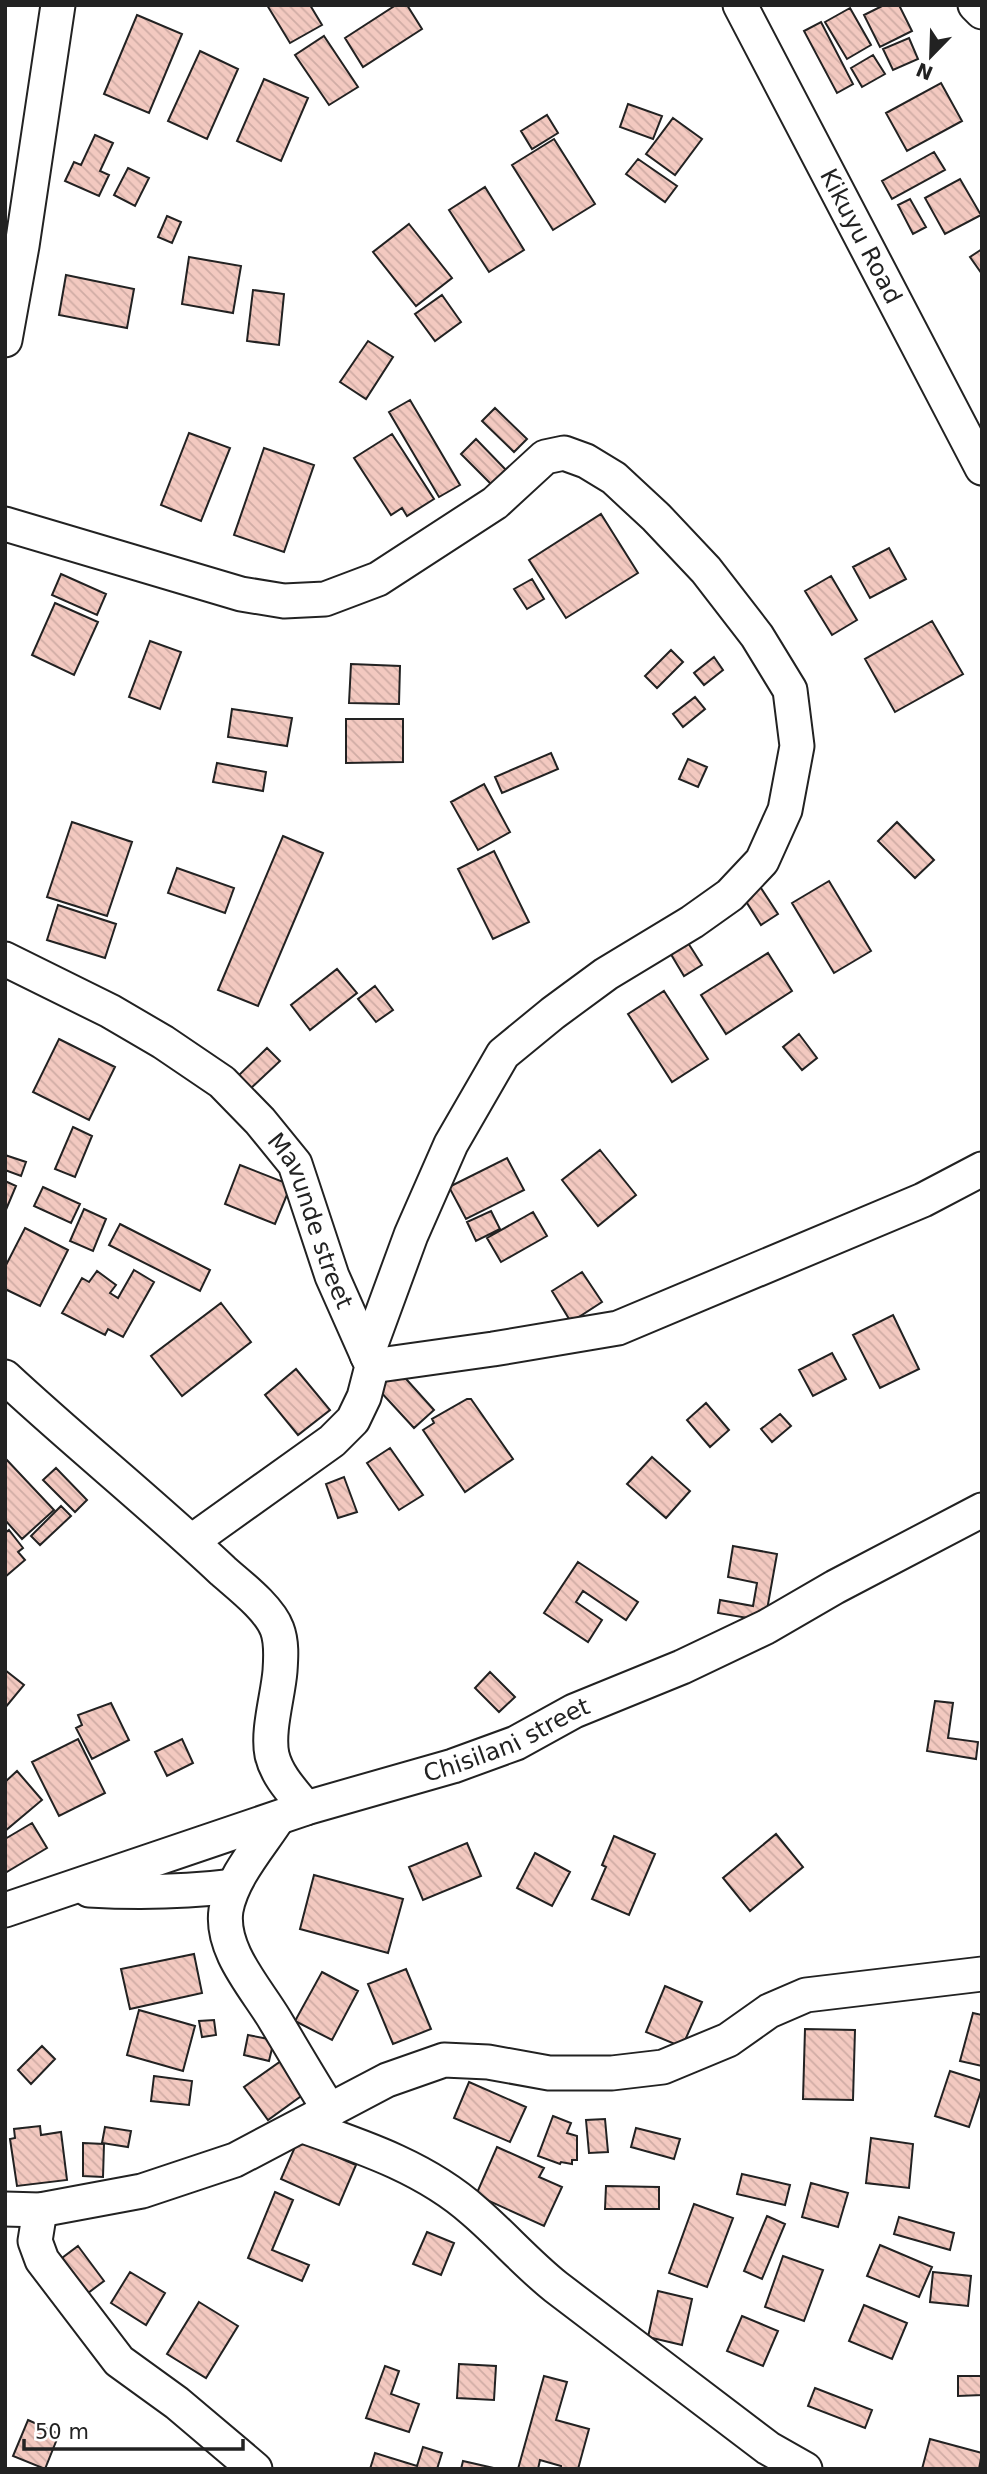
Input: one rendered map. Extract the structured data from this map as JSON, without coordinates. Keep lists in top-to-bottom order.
{
  "streets": {
    "street": ["Kikuyu Road", "Mavunde street", "Chisilani street"]
  },
  "scale_bar": "50 m",
  "north": "bottom left"
}
